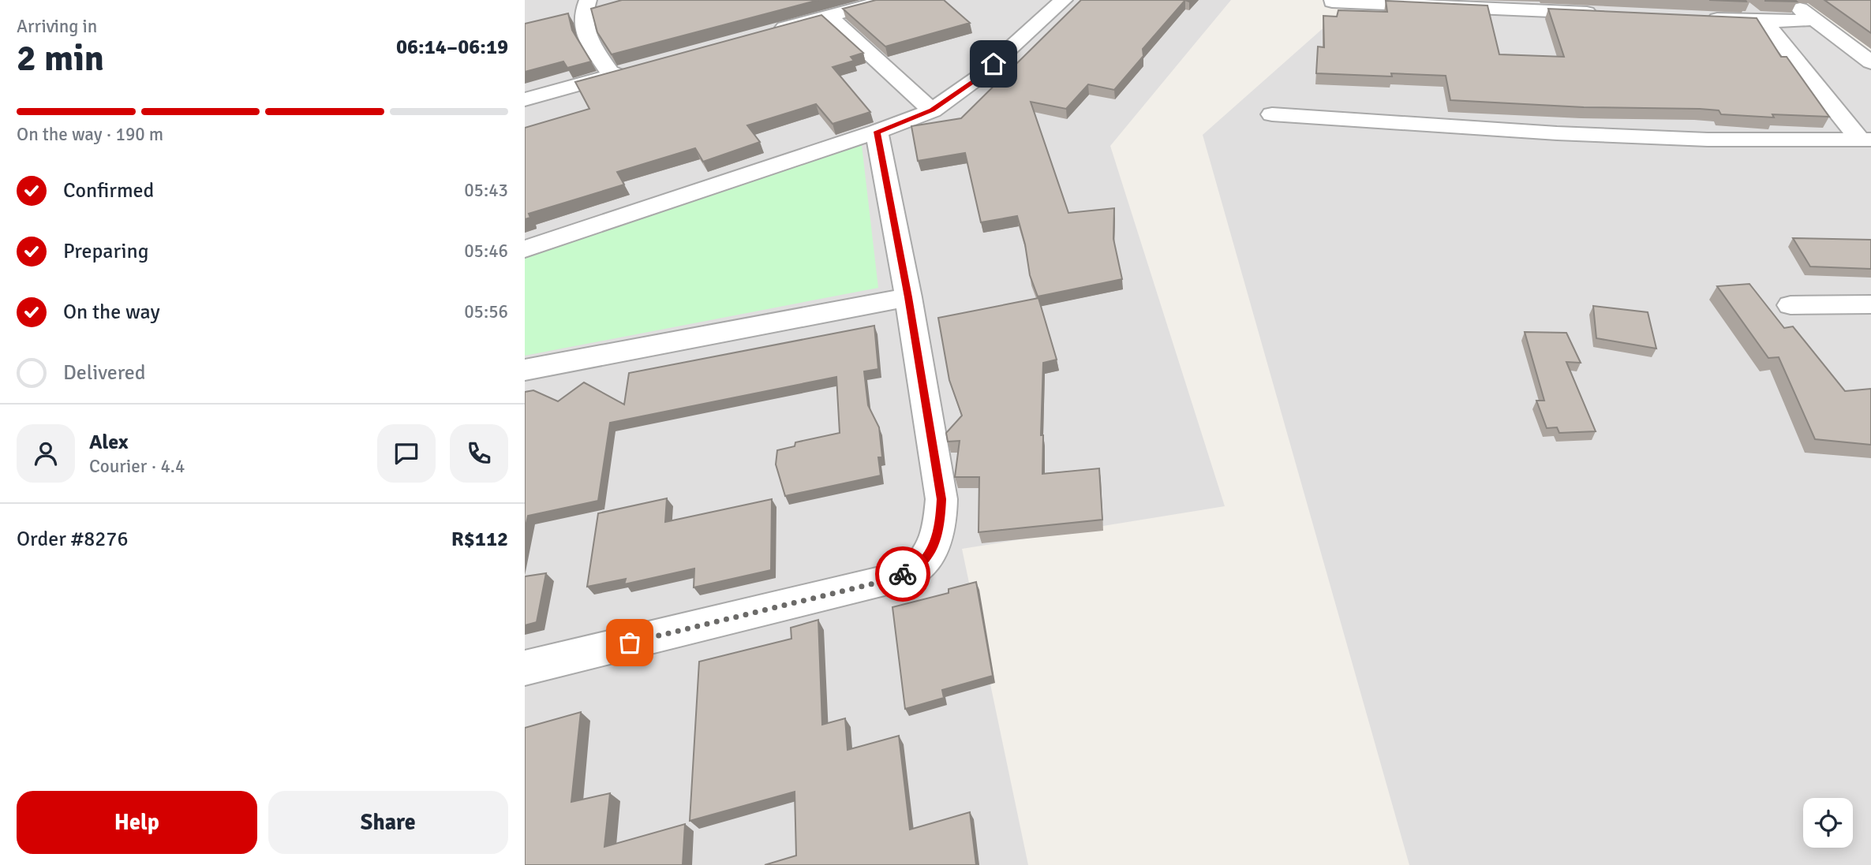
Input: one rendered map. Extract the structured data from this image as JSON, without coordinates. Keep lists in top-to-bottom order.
{
  "page": {
    "heading": ["2 min", "Arriving in", "06:14–06:19"],
    "panel": [
      "Alex",
      "Courier · 4.4",
      "Order #8276",
      "R$112"
    ],
    "bar": "On the way · 190 m",
    "list": [
      ["Confirmed", "05:43"],
      ["Preparing", "05:46"],
      ["On the way", "05:56"],
      "Delivered"
    ],
    "buttons": ["Help", "Share"]
  }
}
